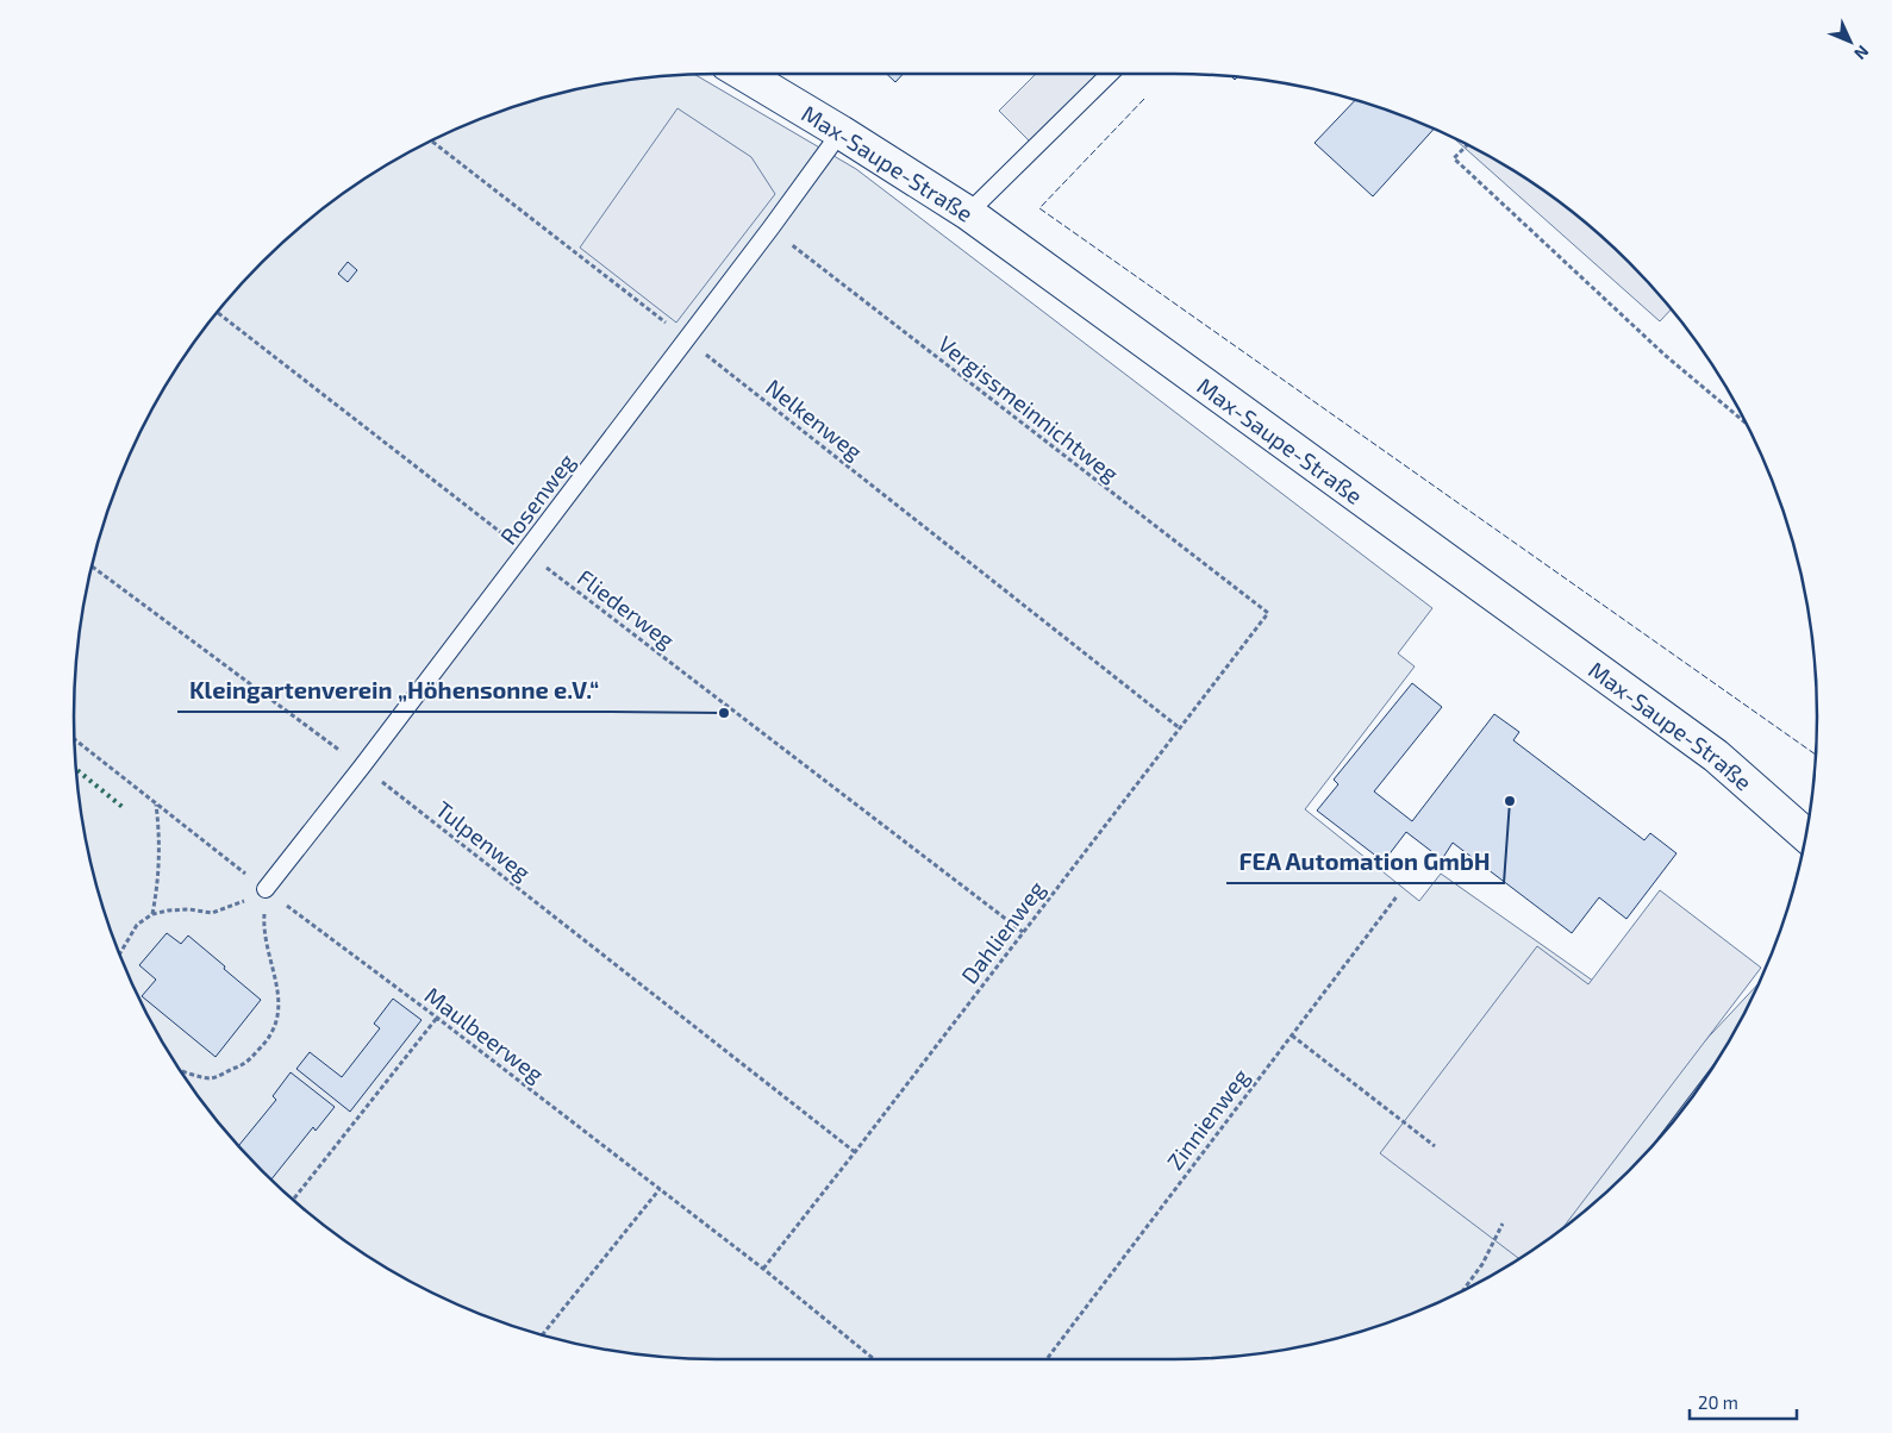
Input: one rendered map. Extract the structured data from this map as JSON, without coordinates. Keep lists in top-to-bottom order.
{
  "streets": {
    "street": ["Max-Saupe-Straße"],
    "lane": ["Rosenweg"],
    "path": [
      "Vergissmeinnichtweg",
      "Nelkenweg",
      "Fliederweg",
      "Tulpenweg",
      "Dahlienweg",
      "Maulbeerweg",
      "Zinnienweg"
    ]
  },
  "crossings": [
    ["Max-Saupe-Straße", "Rosenweg"],
    ["Vergissmeinnichtweg", "Rosenweg"],
    ["Vergissmeinnichtweg", "Dahlienweg"],
    ["Nelkenweg", "Rosenweg"],
    ["Nelkenweg", "Dahlienweg"],
    ["Rosenweg", "Fliederweg"],
    ["Rosenweg", "Tulpenweg"],
    ["Rosenweg", "Maulbeerweg"],
    ["Fliederweg", "Dahlienweg"],
    ["Tulpenweg", "Dahlienweg"],
    ["Dahlienweg", "Maulbeerweg"]
  ],
  "places": ["Kleingartenverein „Höhensonne e.V.“", "FEA Automation GmbH"],
  "scale_bar": "20 m",
  "north": "bottom right"
}
